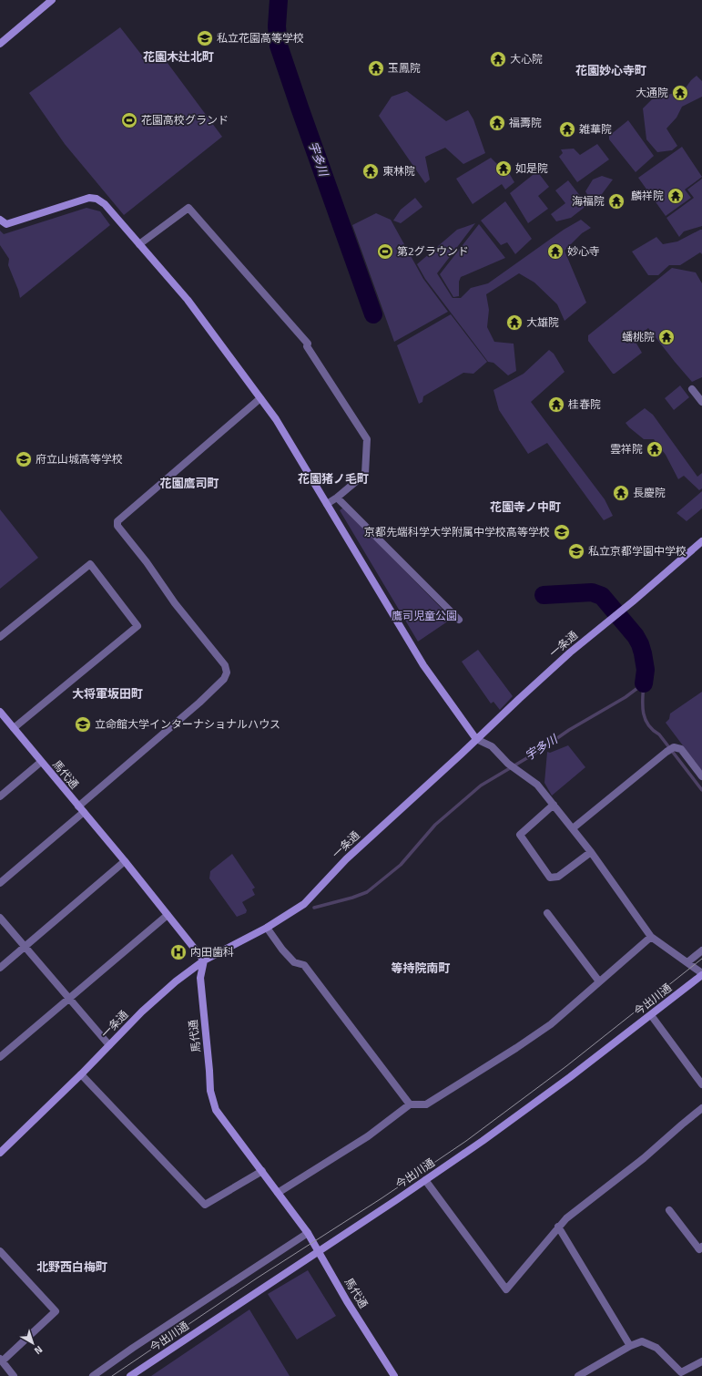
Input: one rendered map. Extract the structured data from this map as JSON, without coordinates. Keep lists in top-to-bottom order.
{
  "streets": {
    "street": ["一条通", "馬代通", "今出川通"]
  },
  "crossings": [
    ["一条通", "馬代通"],
    ["馬代通", "今出川通"]
  ],
  "districts": [
    "花園木辻北町",
    "花園妙心寺町",
    "花園猪ノ毛町",
    "花園鷹司町",
    "花園寺ノ中町",
    "大将軍坂田町",
    "等持院南町",
    "北野西白梅町"
  ],
  "water": ["宇多川"],
  "parks": ["鷹司児童公園"],
  "places": {
    "school or university": [
      "私立花園高等学校",
      "府立山城高等学校",
      "京都先端科学大学附属中学校高等学校",
      "私立京都学園中学校",
      "立命館大学インターナショナルハウス"
    ],
    "temple": [
      "大心院",
      "玉鳳院",
      "大通院",
      "福壽院",
      "雑華院",
      "如是院",
      "東林院",
      "麟祥院",
      "海福院",
      "妙心寺",
      "大雄院",
      "蟠桃院",
      "桂春院",
      "雲祥院",
      "長慶院"
    ],
    "sports": ["花園高校グランド", "第2グラウンド"],
    "hospital": ["内田歯科"]
  },
  "north": "bottom right"
}
